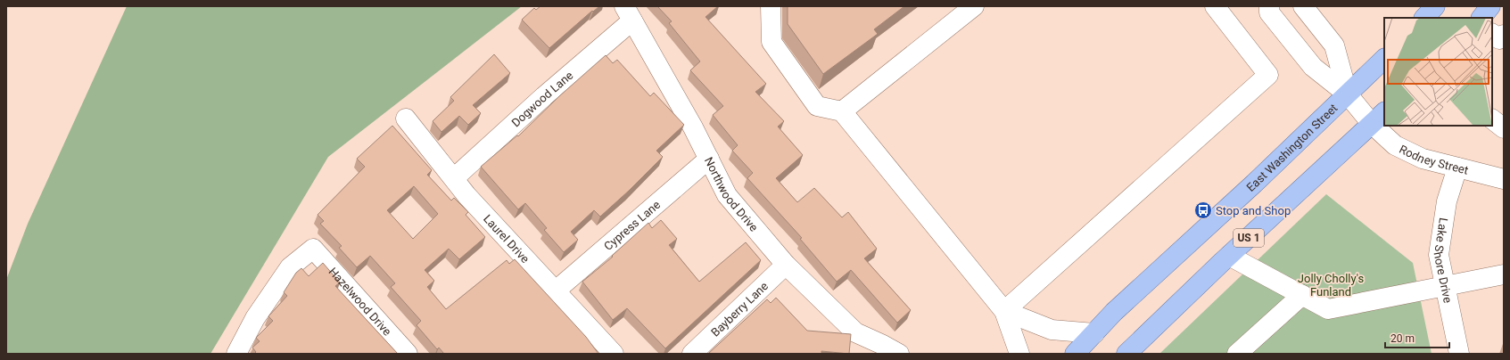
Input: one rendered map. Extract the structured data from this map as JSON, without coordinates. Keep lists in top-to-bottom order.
{
  "streets": {
    "main road": ["East Washington Street", "US 1"],
    "street": [
      "Dogwood Lane",
      "Rodney Street",
      "Northwood Drive",
      "Cypress Lane",
      "Laurel Drive",
      "Lake Shore Drive",
      "Hazelwood Drive",
      "Bayberry Lane"
    ]
  },
  "crossings": [
    ["Dogwood Lane", "Northwood Drive"],
    ["Dogwood Lane", "Laurel Drive"],
    ["East Washington Street", "Rodney Street"],
    ["Rodney Street", "US 1"],
    ["Rodney Street", "Lake Shore Drive"],
    ["Northwood Drive", "Cypress Lane"],
    ["Northwood Drive", "Bayberry Lane"],
    ["Cypress Lane", "Laurel Drive"]
  ],
  "parks": ["Jolly Cholly's Funland"],
  "places": {
    "bus stop": ["Stop and Shop"]
  },
  "scale_bar": "20 m"
}
